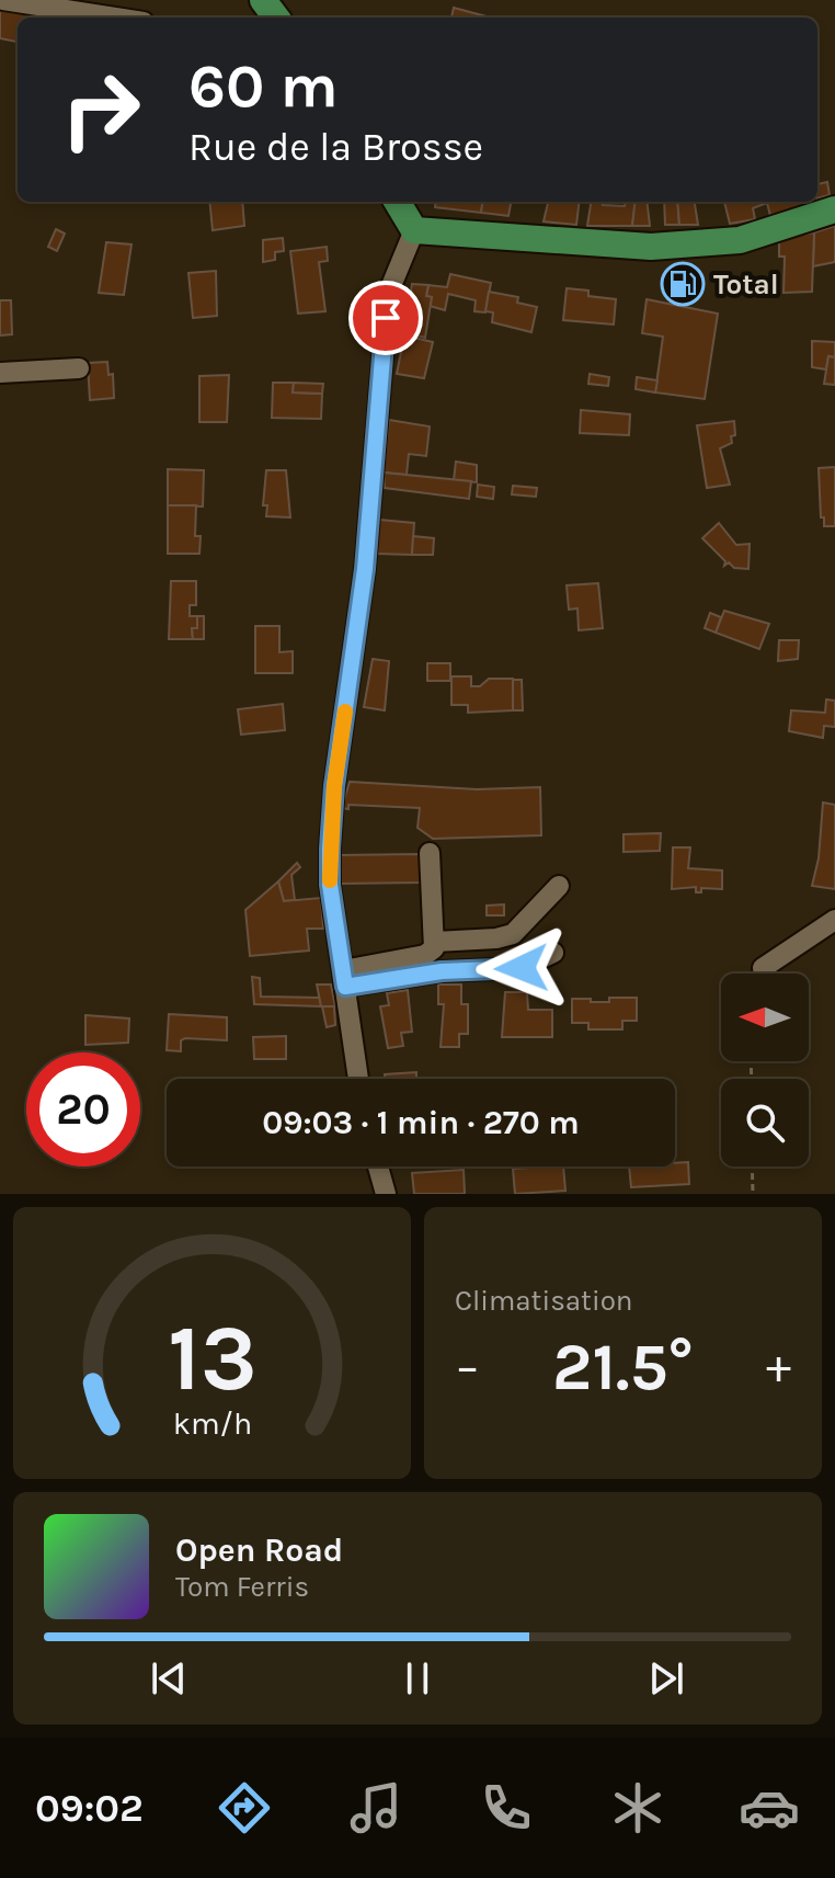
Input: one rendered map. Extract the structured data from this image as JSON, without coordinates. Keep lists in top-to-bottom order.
{
  "places": {
    "fuel station": ["Total"]
  },
  "north": "left",
  "page": {
    "turn": ["60 m", "Rue de la Brosse"],
    "limit": "20",
    "trip": "09:03 · 1 min · 270 m",
    "tile": "Climatisation",
    "heat": ["−", "21.5°", "+"],
    "song": ["Open Road", "Tom Ferris"],
    "tabs": "09:02",
    "gauge": ["13", "km/h"]
  }
}
